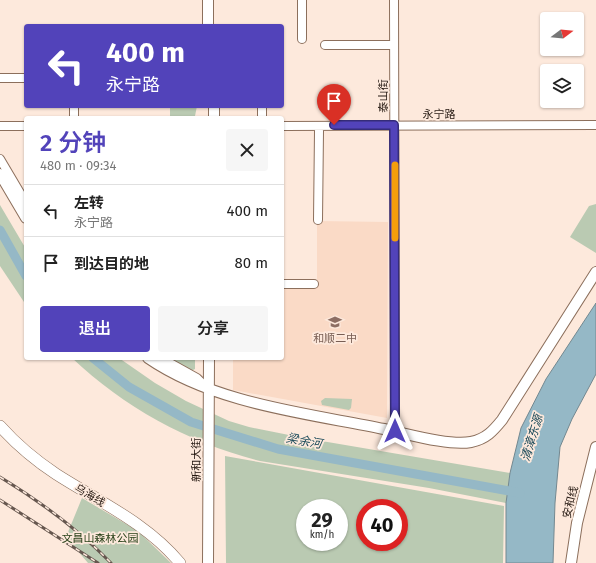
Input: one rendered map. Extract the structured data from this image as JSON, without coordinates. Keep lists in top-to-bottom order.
{
  "streets": {
    "highway": ["乌海线"],
    "main road": ["新和大街", "安和线"],
    "street": ["泰山街", "永宁路"]
  },
  "crossings": [
    ["泰山街", "永宁路"]
  ],
  "water": ["清漳东源", "梁余河"],
  "parks": ["文昌山森林公园"],
  "places": {
    "school or university": ["和顺二中"]
  },
  "north": "right",
  "page": {
    "turn": ["400 m", "永宁路"],
    "heading": ["2 分钟", "480 m · 09:34"],
    "list": [
      {
        "name": "左转",
        "note": "永宁路",
        "value": "400 m"
      },
      {
        "name": "到达目的地",
        "value": "80 m"
      }
    ],
    "buttons": ["退出", "分享"],
    "speed": "29 km/h",
    "limit": "40"
  }
}
